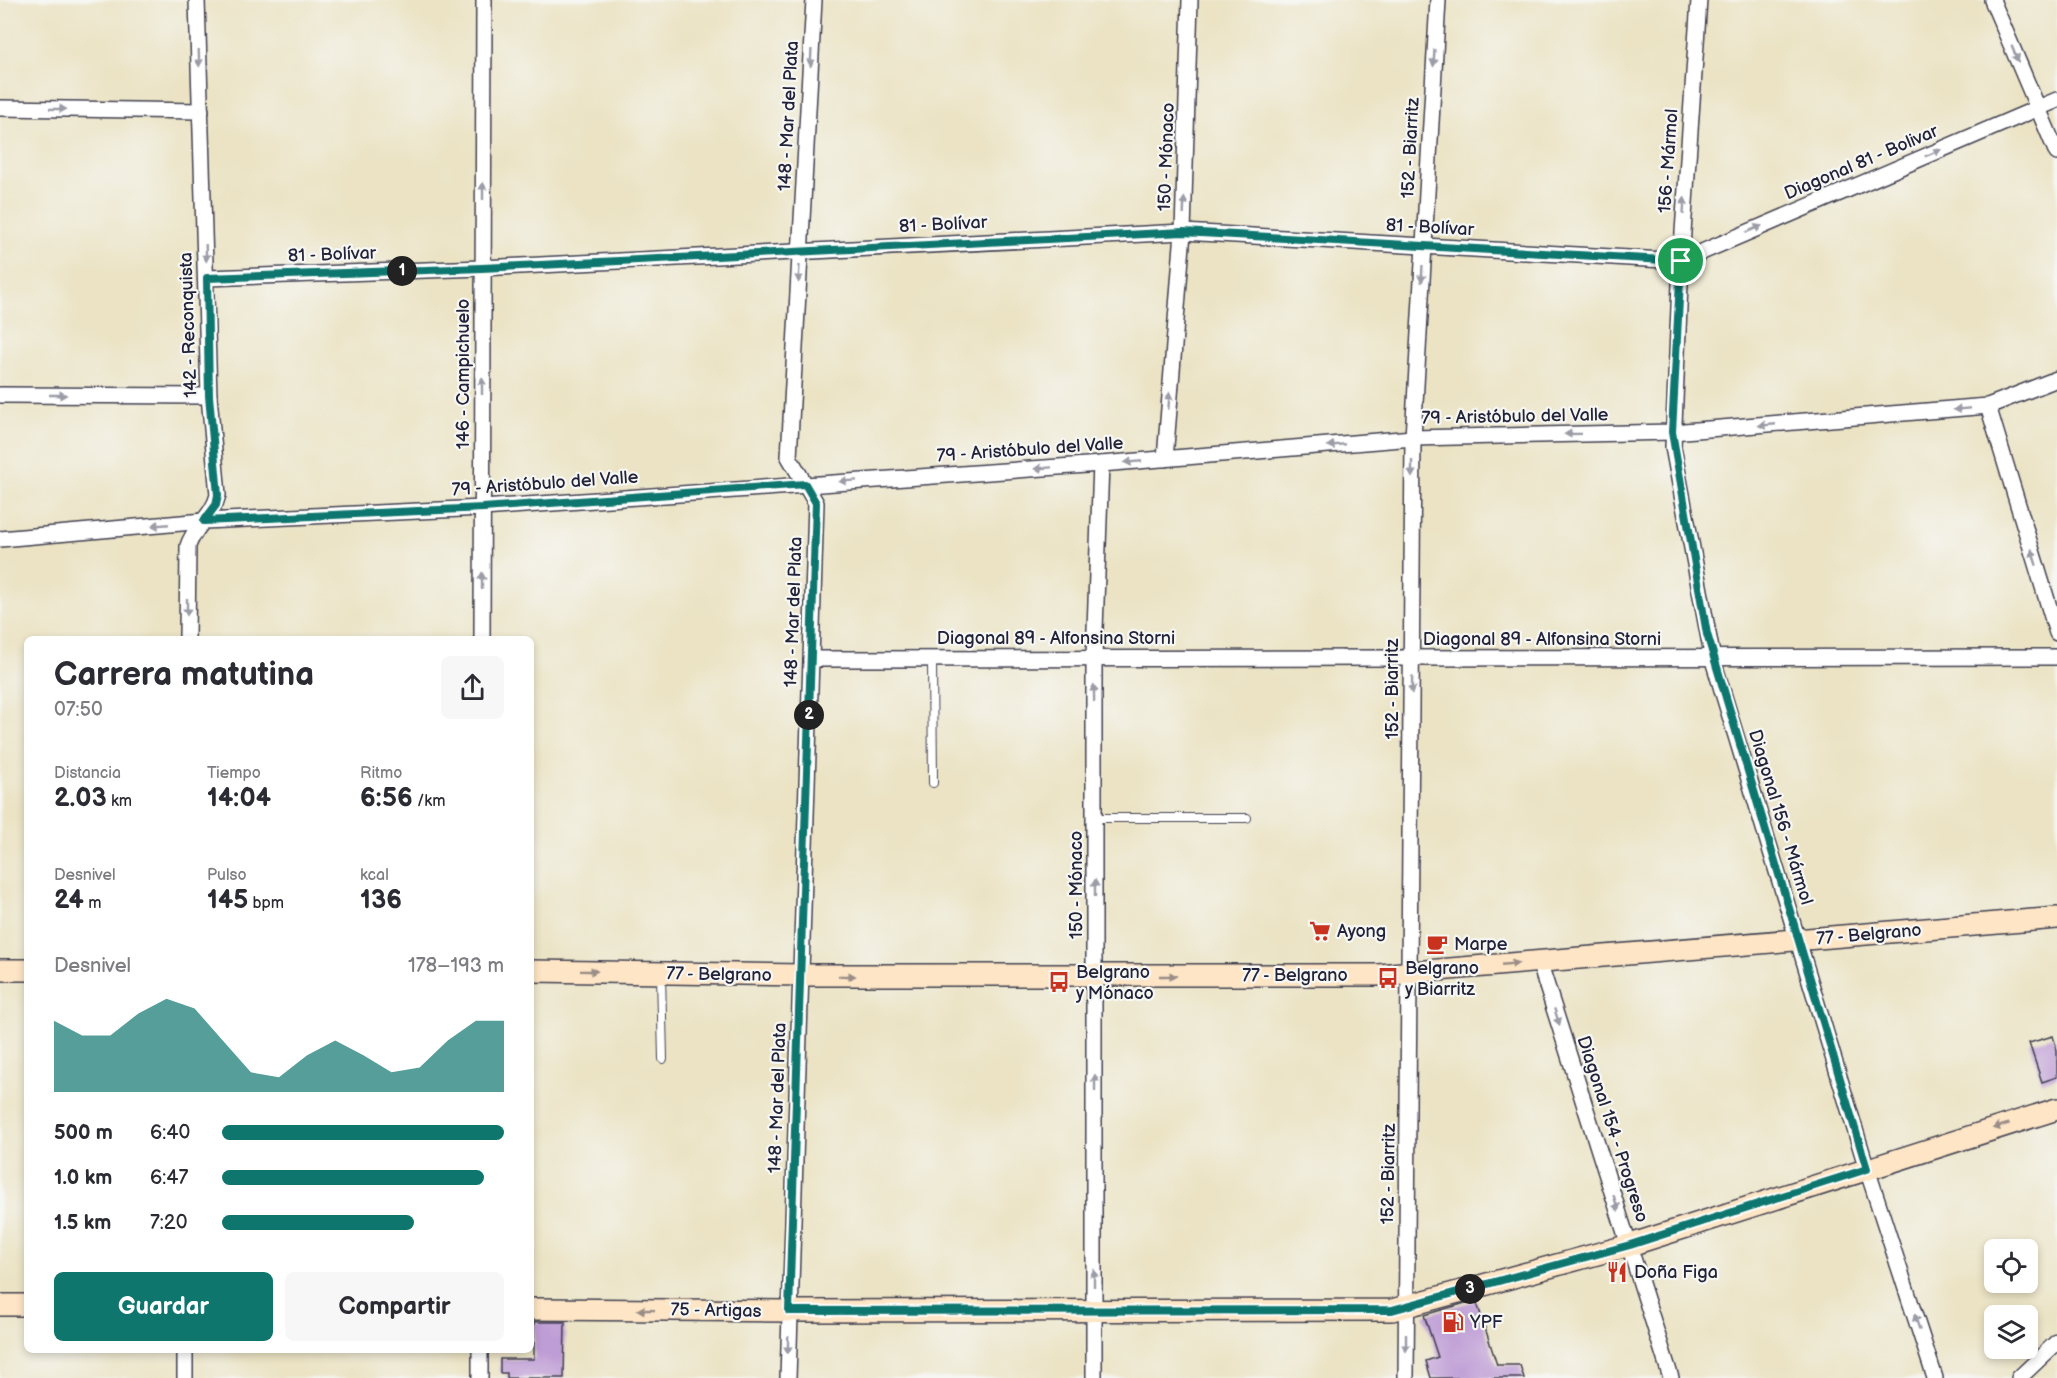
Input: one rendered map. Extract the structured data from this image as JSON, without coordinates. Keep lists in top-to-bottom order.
{
  "streets": {
    "street": [
      "148 - Mar del Plata",
      "152 - Biarritz",
      "150 - Mónaco",
      "156 - Mármol",
      "Diagonal 81 - Bolivar",
      "81 - Bolívar",
      "142 - Reconquista",
      "146 - Campichuelo",
      "79 - Aristóbulo del Valle",
      "Diagonal 89 - Alfonsina Storni",
      "Diagonal 156 - Mármol",
      "77 - Belgrano",
      "Diagonal 154 - Progreso",
      "75 - Artigas"
    ]
  },
  "crossings": [
    ["148 - Mar del Plata", "81 - Bolívar"],
    ["148 - Mar del Plata", "79 - Aristóbulo del Valle"],
    ["148 - Mar del Plata", "Diagonal 89 - Alfonsina Storni"],
    ["148 - Mar del Plata", "77 - Belgrano"],
    ["148 - Mar del Plata", "75 - Artigas"],
    ["152 - Biarritz", "81 - Bolívar"],
    ["152 - Biarritz", "79 - Aristóbulo del Valle"],
    ["152 - Biarritz", "Diagonal 89 - Alfonsina Storni"],
    ["152 - Biarritz", "77 - Belgrano"],
    ["152 - Biarritz", "75 - Artigas"],
    ["150 - Mónaco", "81 - Bolívar"],
    ["150 - Mónaco", "79 - Aristóbulo del Valle"],
    ["150 - Mónaco", "Diagonal 89 - Alfonsina Storni"],
    ["150 - Mónaco", "77 - Belgrano"],
    ["150 - Mónaco", "75 - Artigas"],
    ["156 - Mármol", "Diagonal 81 - Bolivar"],
    ["156 - Mármol", "81 - Bolívar"],
    ["156 - Mármol", "79 - Aristóbulo del Valle"],
    ["156 - Mármol", "Diagonal 156 - Mármol"],
    ["Diagonal 81 - Bolivar", "81 - Bolívar"],
    ["81 - Bolívar", "142 - Reconquista"],
    ["81 - Bolívar", "146 - Campichuelo"],
    ["142 - Reconquista", "79 - Aristóbulo del Valle"],
    ["146 - Campichuelo", "79 - Aristóbulo del Valle"],
    ["79 - Aristóbulo del Valle", "Diagonal 156 - Mármol"],
    ["Diagonal 89 - Alfonsina Storni", "Diagonal 156 - Mármol"],
    ["Diagonal 156 - Mármol", "77 - Belgrano"],
    ["Diagonal 156 - Mármol", "75 - Artigas"],
    ["77 - Belgrano", "Diagonal 154 - Progreso"],
    ["Diagonal 154 - Progreso", "75 - Artigas"]
  ],
  "one_way": [
    "148 - Mar del Plata",
    "152 - Biarritz",
    "150 - Mónaco",
    "156 - Mármol",
    "Diagonal 81 - Bolivar",
    "142 - Reconquista",
    "146 - Campichuelo",
    "79 - Aristóbulo del Valle",
    "77 - Belgrano",
    "Diagonal 154 - Progreso"
  ],
  "places": {
    "supermarket": ["Ayong"],
    "cafe": ["Marpe"],
    "bus stop": ["Belgrano y Biarritz", "Belgrano y Mónaco"],
    "restaurant": ["Doña Figa"],
    "fuel station": ["YPF"]
  },
  "page": {
    "pins": ["1", "2", "3"],
    "heading": ["Carrera matutina", "07:50"],
    "stats": [
      ["Distancia", "2.03 km"],
      ["Tiempo", "14:04"],
      ["Ritmo", "6:56 /km"],
      ["Desnivel", "24 m"],
      ["Pulso", "145 bpm"],
      ["kcal", "136"]
    ],
    "chart": ["Desnivel", "178–193 m"],
    "list": [
      {
        "name": "500 m",
        "note": "6:40"
      },
      {
        "name": "1.0 km",
        "note": "6:47"
      },
      {
        "name": "1.5 km",
        "note": "7:20"
      }
    ],
    "buttons": ["Guardar", "Compartir"]
  }
}
